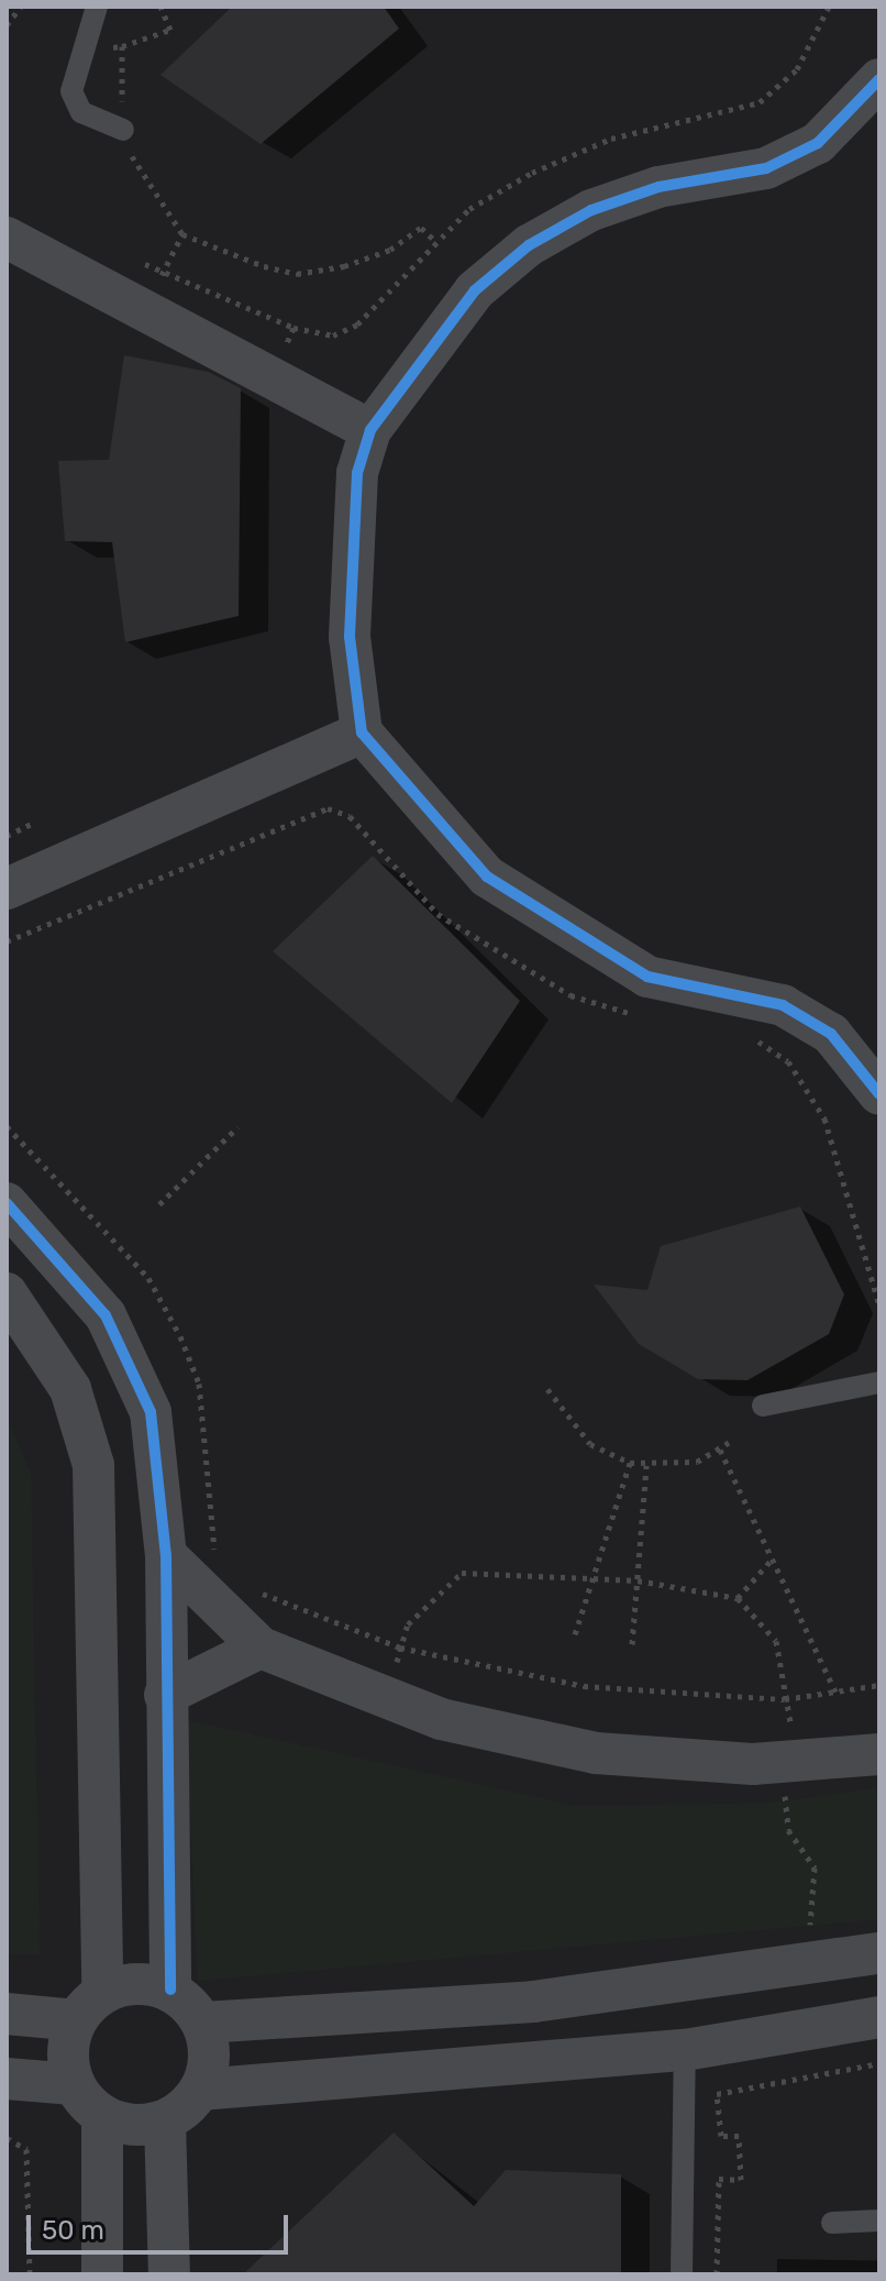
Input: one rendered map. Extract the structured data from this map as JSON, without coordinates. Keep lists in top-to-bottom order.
{
  "scale_bar": "50 m"
}
